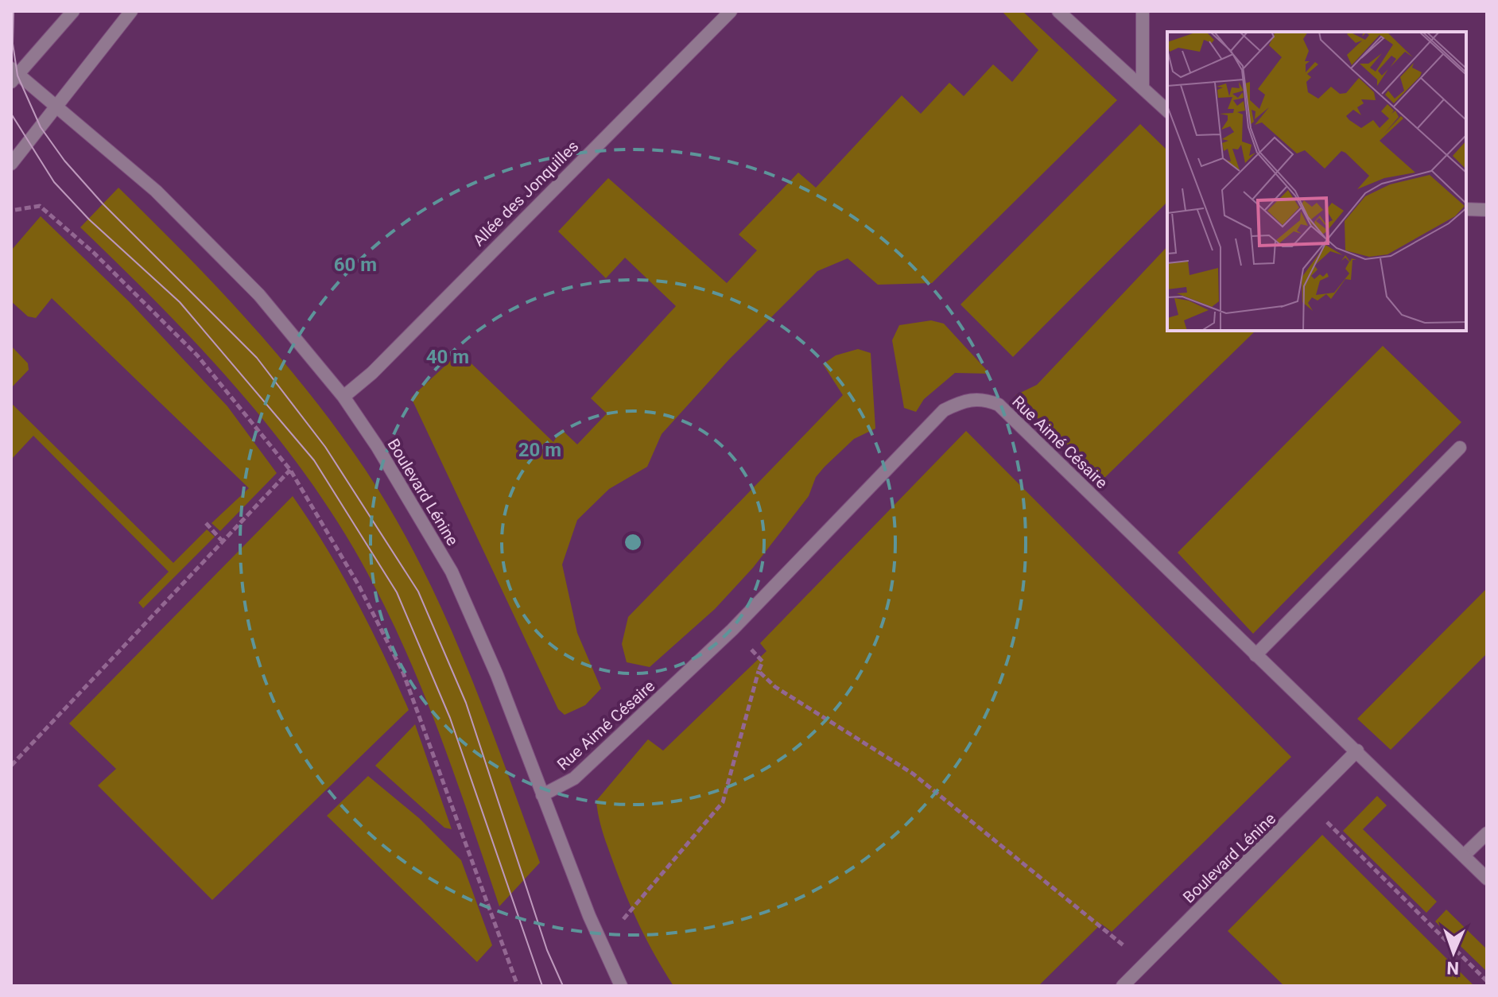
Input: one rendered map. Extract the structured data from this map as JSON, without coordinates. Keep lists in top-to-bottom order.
{
  "streets": {
    "street": ["Allée des Jonquilles", "Rue Aimé Césaire", "Boulevard Lénine"]
  },
  "crossings": [
    ["Allée des Jonquilles", "Boulevard Lénine"],
    ["Rue Aimé Césaire", "Boulevard Lénine"]
  ],
  "north": "bottom",
  "rings": ["60 m", "40 m", "20 m"]
}
